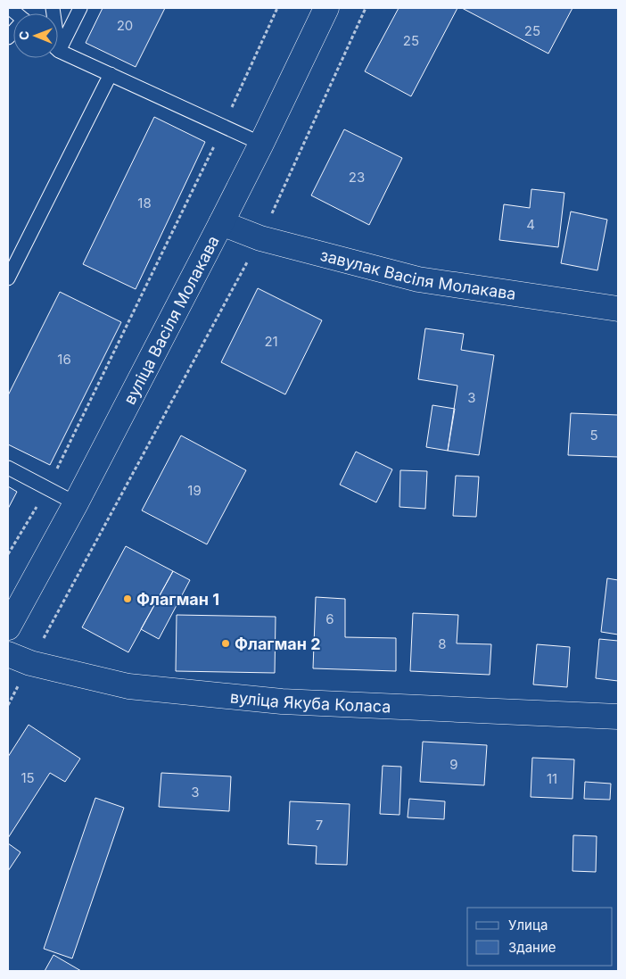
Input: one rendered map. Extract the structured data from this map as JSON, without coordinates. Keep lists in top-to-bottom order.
{
  "streets": {
    "street": ["завулак Васіля Молакава", "вуліца Васіля Молакава", "вуліца Якуба Коласа"]
  },
  "crossings": [
    ["завулак Васіля Молакава", "вуліца Васіля Молакава"]
  ],
  "places": ["Флагман 1", "Флагман 2"],
  "house_numbers": [
    "20",
    "25",
    "25",
    "23",
    "18",
    "4",
    "21",
    "16",
    "3",
    "5",
    "19",
    "6",
    "8",
    "9",
    "15",
    "11",
    "3",
    "7"
  ],
  "legend": ["Улица", "Здание"],
  "north": "left"
}
